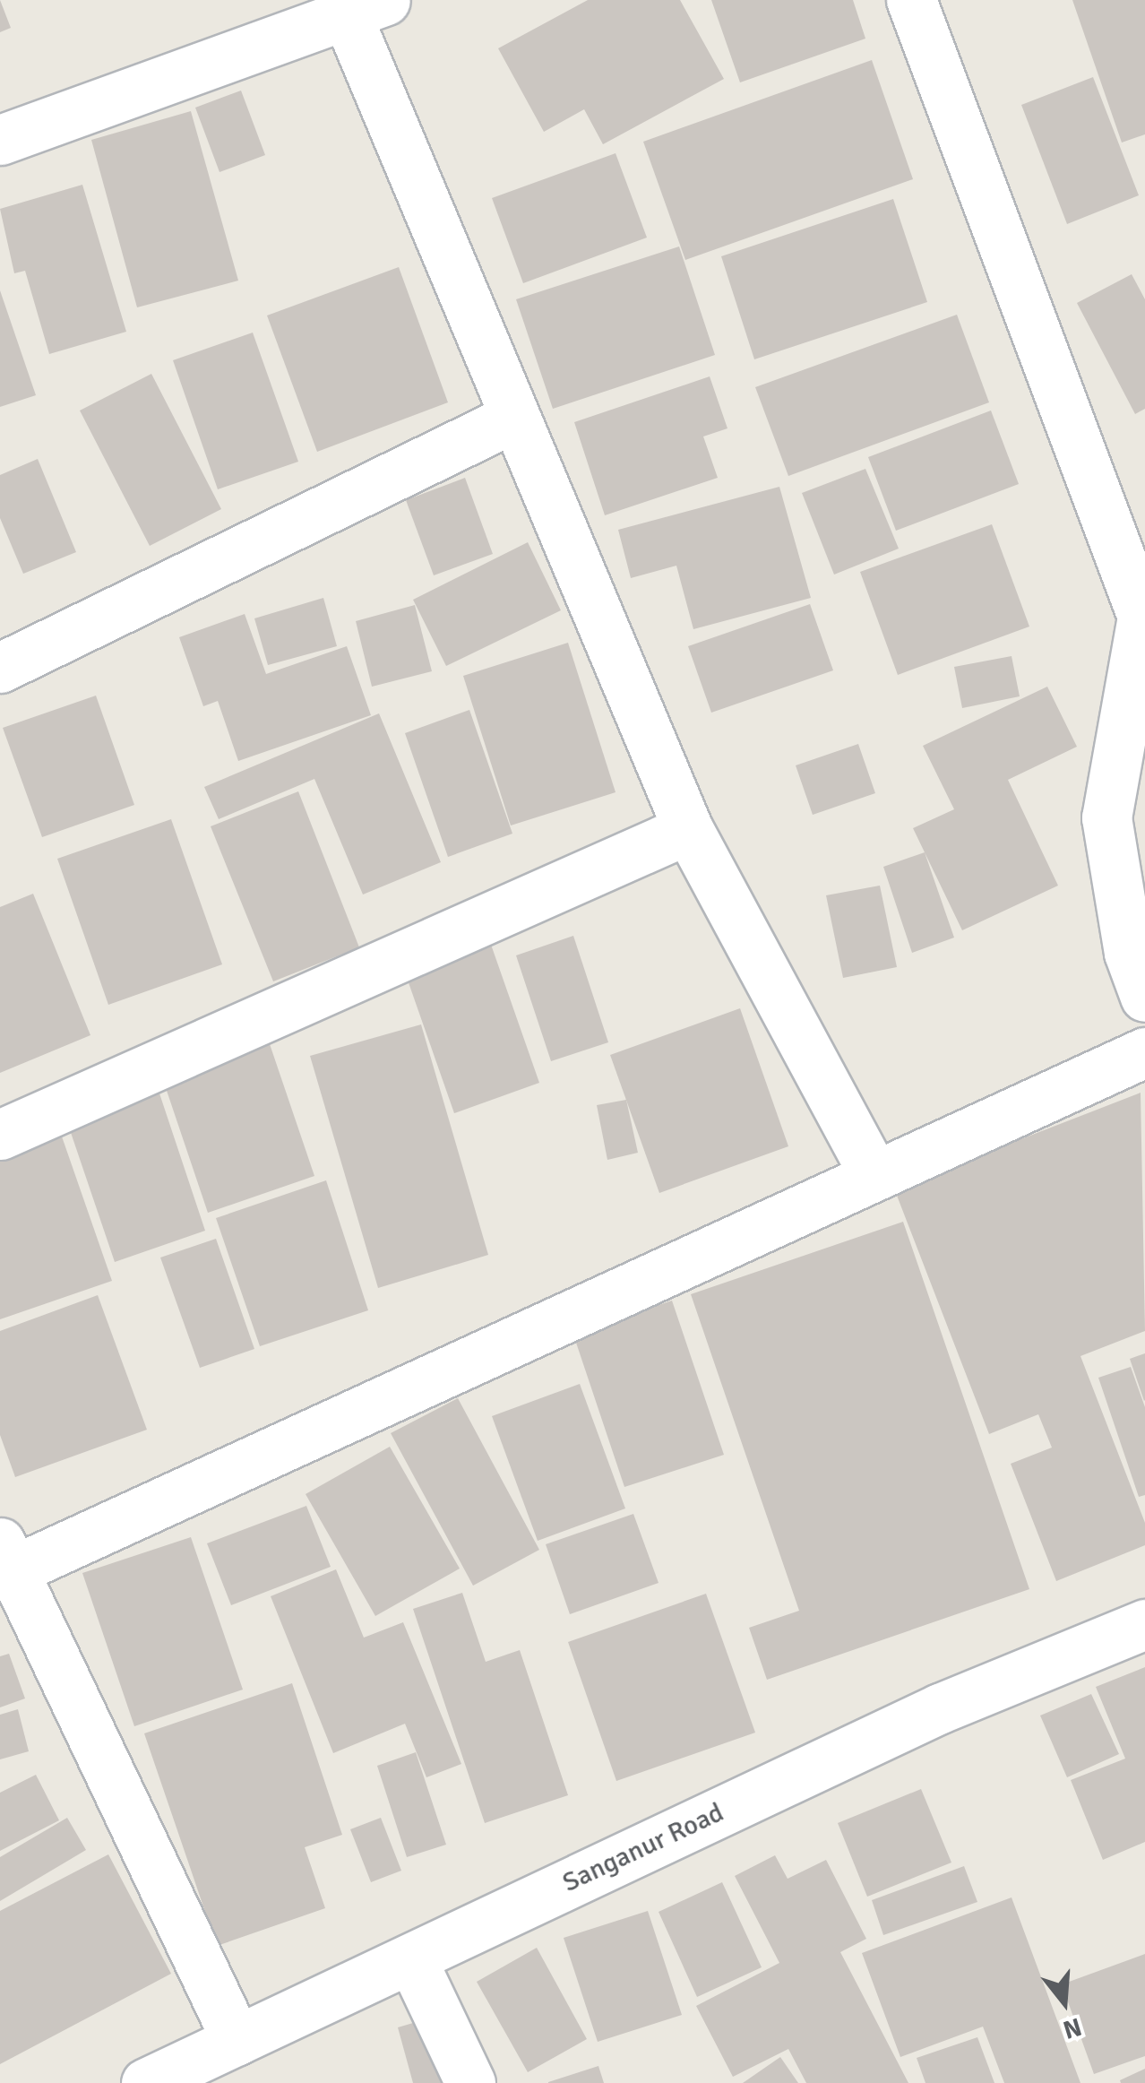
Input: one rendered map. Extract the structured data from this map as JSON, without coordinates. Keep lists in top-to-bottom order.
{
  "streets": {
    "street": ["Sanganur Road"]
  },
  "north": "bottom"
}
